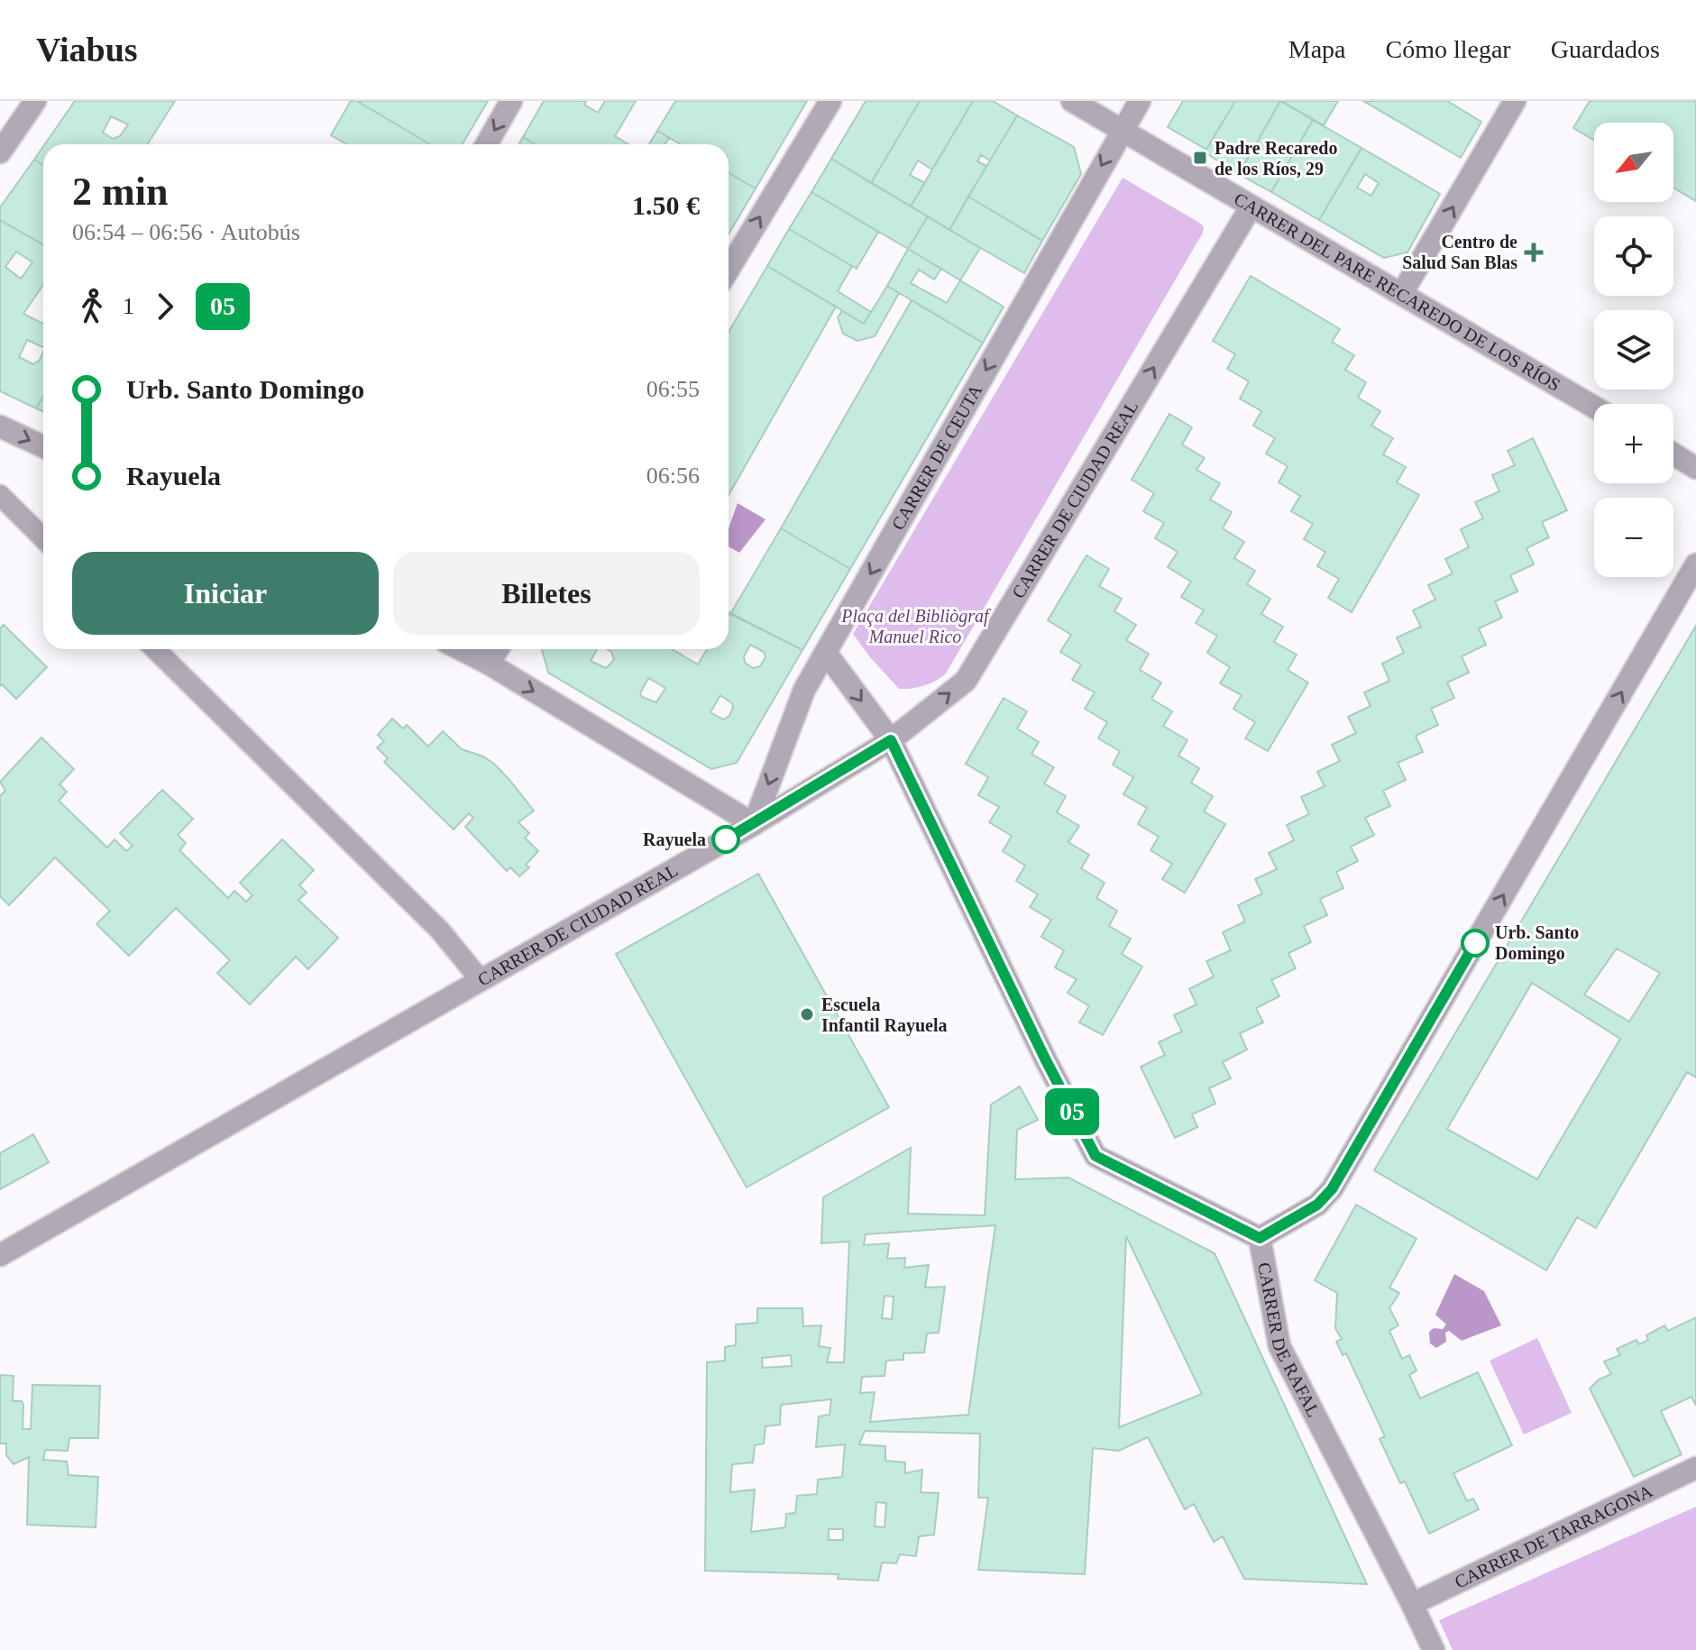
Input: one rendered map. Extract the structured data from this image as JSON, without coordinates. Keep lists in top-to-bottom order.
{
  "streets": {
    "street": [
      "CARRER DEL PARE RECAREDO DE LOS RÍOS",
      "CARRER DE CEUTA",
      "CARRER DE CIUDAD REAL",
      "CARRER DE RAFAL",
      "CARRER DE TARRAGONA"
    ]
  },
  "crossings": [
    ["CARRER DEL PARE RECAREDO DE LOS RÍOS", "CARRER DE CEUTA"],
    ["CARRER DEL PARE RECAREDO DE LOS RÍOS", "CARRER DE CIUDAD REAL"],
    ["CARRER DE CEUTA", "CARRER DE CIUDAD REAL"],
    ["CARRER DE CEUTA", "CARRER DE RAFAL"],
    ["CARRER DE CIUDAD REAL", "CARRER DE RAFAL"],
    ["CARRER DE RAFAL", "CARRER DE TARRAGONA"]
  ],
  "one_way": ["CARRER DE CEUTA", "CARRER DE CIUDAD REAL"],
  "parks": ["Plaça del Bibliògraf Manuel Rico"],
  "places": {
    "transit": ["Padre Recaredo de los Ríos, 29"],
    "health": ["Centro de Salud San Blas"],
    "other": ["Rayuela", "Urb. Santo Domingo", "Escuela Infantil Rayuela"]
  },
  "lines": ["bus line 05"],
  "north": "bottom left",
  "page": {
    "header": "Viabus",
    "nav": ["Mapa", "Cómo llegar", "Guardados"],
    "on_map": "05",
    "map_buttons": ["+", "−"],
    "heading": ["2 min", "06:54 – 06:56 · Autobús", "1.50 €"],
    "legs": ["1", "05"],
    "list": [
      {
        "name": "Urb. Santo Domingo",
        "value": "06:55"
      },
      {
        "name": "Rayuela",
        "value": "06:56"
      }
    ],
    "buttons": ["Iniciar", "Billetes"]
  }
}
